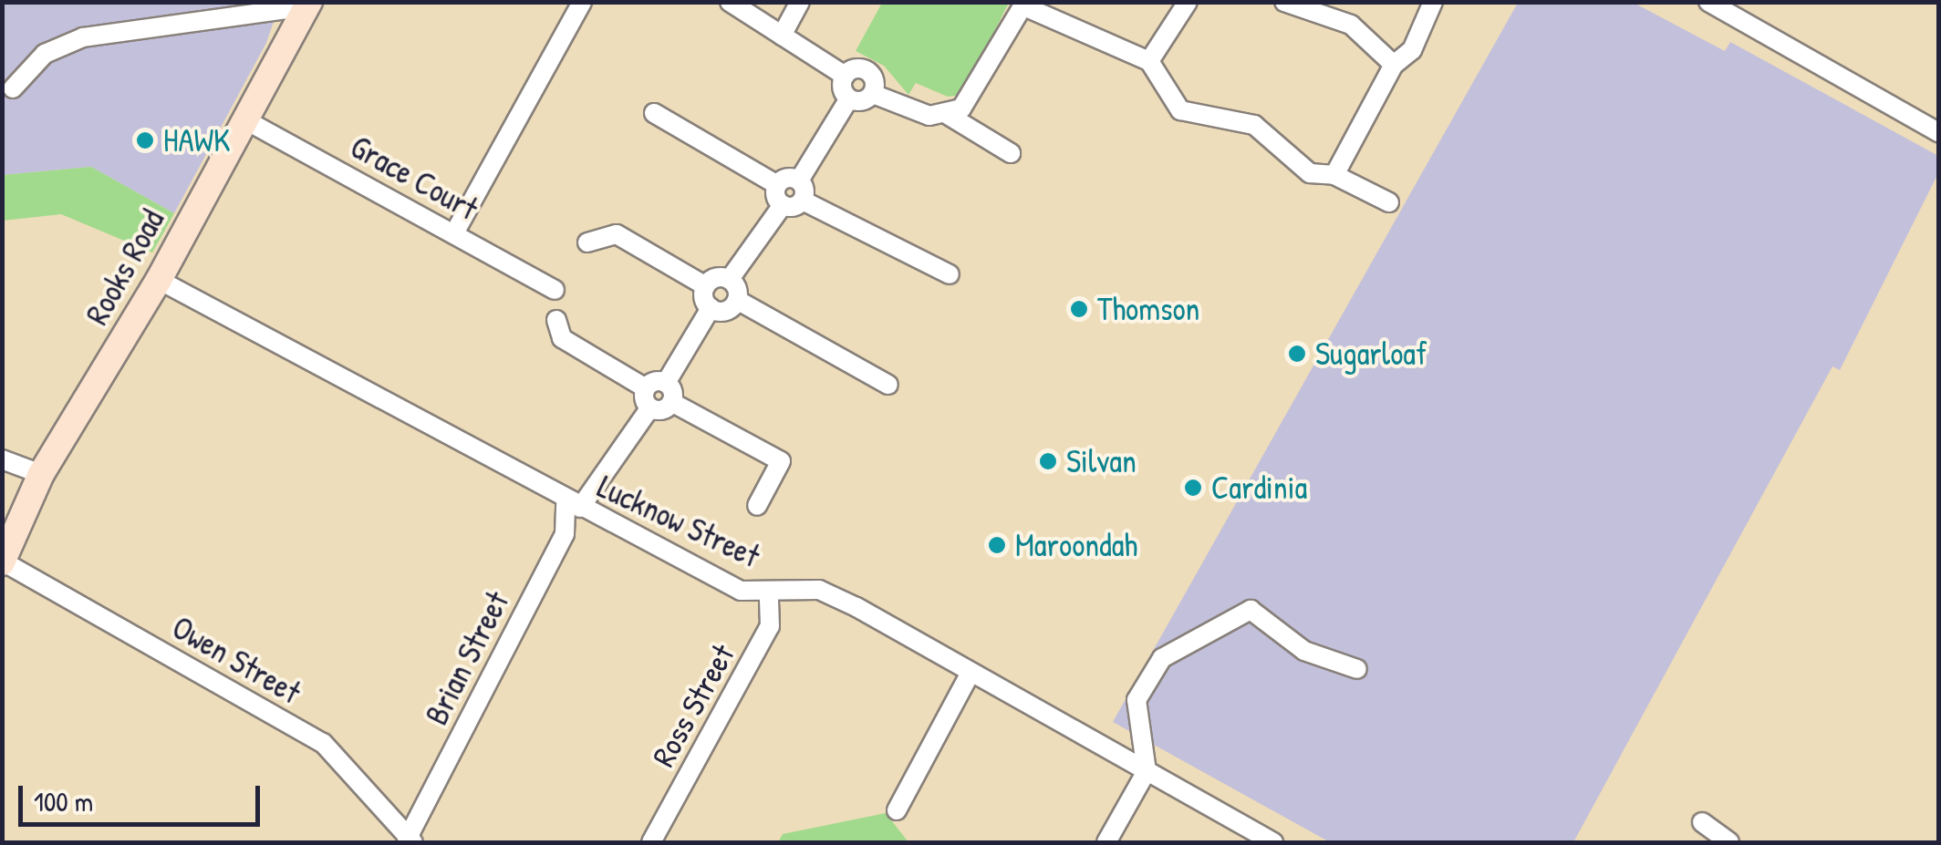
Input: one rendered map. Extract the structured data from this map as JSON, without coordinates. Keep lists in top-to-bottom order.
{
  "streets": {
    "street": [
      "Grace Court",
      "Rooks Road",
      "Lucknow Street",
      "Brian Street",
      "Owen Street",
      "Ross Street"
    ]
  },
  "crossings": [
    ["Grace Court", "Rooks Road"],
    ["Rooks Road", "Lucknow Street"],
    ["Rooks Road", "Owen Street"],
    ["Lucknow Street", "Brian Street"],
    ["Lucknow Street", "Ross Street"],
    ["Brian Street", "Owen Street"]
  ],
  "places": [
    "HAWK",
    "Thomson",
    "Sugarloaf",
    "Silvan",
    "Cardinia",
    "Maroondah"
  ],
  "scale_bar": "100 m"
}
